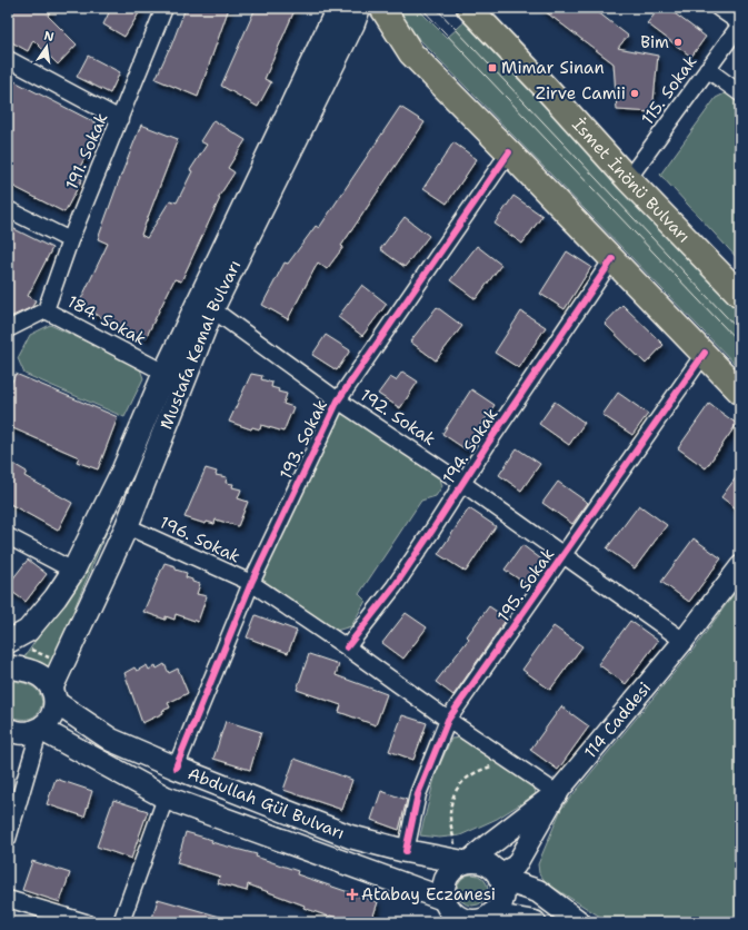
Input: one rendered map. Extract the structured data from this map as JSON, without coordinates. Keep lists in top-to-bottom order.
{
  "streets": {
    "main road": ["İsmet İnönü Bulvarı", "Mustafa Kemal Bulvarı", "Abdullah Gül Bulvarı"],
    "street": [
      "115. Sokak",
      "191. Sokak",
      "184. Sokak",
      "192. Sokak",
      "193. Sokak",
      "194. Sokak",
      "196. Sokak",
      "195. Sokak",
      "114 Caddesi"
    ]
  },
  "crossings": [
    ["115. Sokak", "İsmet İnönü Bulvarı"],
    ["191. Sokak", "184. Sokak"],
    ["184. Sokak", "Mustafa Kemal Bulvarı"],
    ["Mustafa Kemal Bulvarı", "192. Sokak"],
    ["Mustafa Kemal Bulvarı", "196. Sokak"],
    ["Mustafa Kemal Bulvarı", "Abdullah Gül Bulvarı"],
    ["192. Sokak", "193. Sokak"],
    ["192. Sokak", "194. Sokak"],
    ["192. Sokak", "195. Sokak"],
    ["192. Sokak", "114 Caddesi"],
    ["193. Sokak", "196. Sokak"],
    ["193. Sokak", "Abdullah Gül Bulvarı"],
    ["194. Sokak", "196. Sokak"],
    ["196. Sokak", "195. Sokak"],
    ["196. Sokak", "114 Caddesi"],
    ["195. Sokak", "Abdullah Gül Bulvarı"],
    ["114 Caddesi", "Abdullah Gül Bulvarı"]
  ],
  "places": {
    "other": ["Bim", "Zirve Camii"],
    "transit": ["Mimar Sinan"],
    "health": ["Atabay Eczanesi"]
  },
  "north": "top"
}
